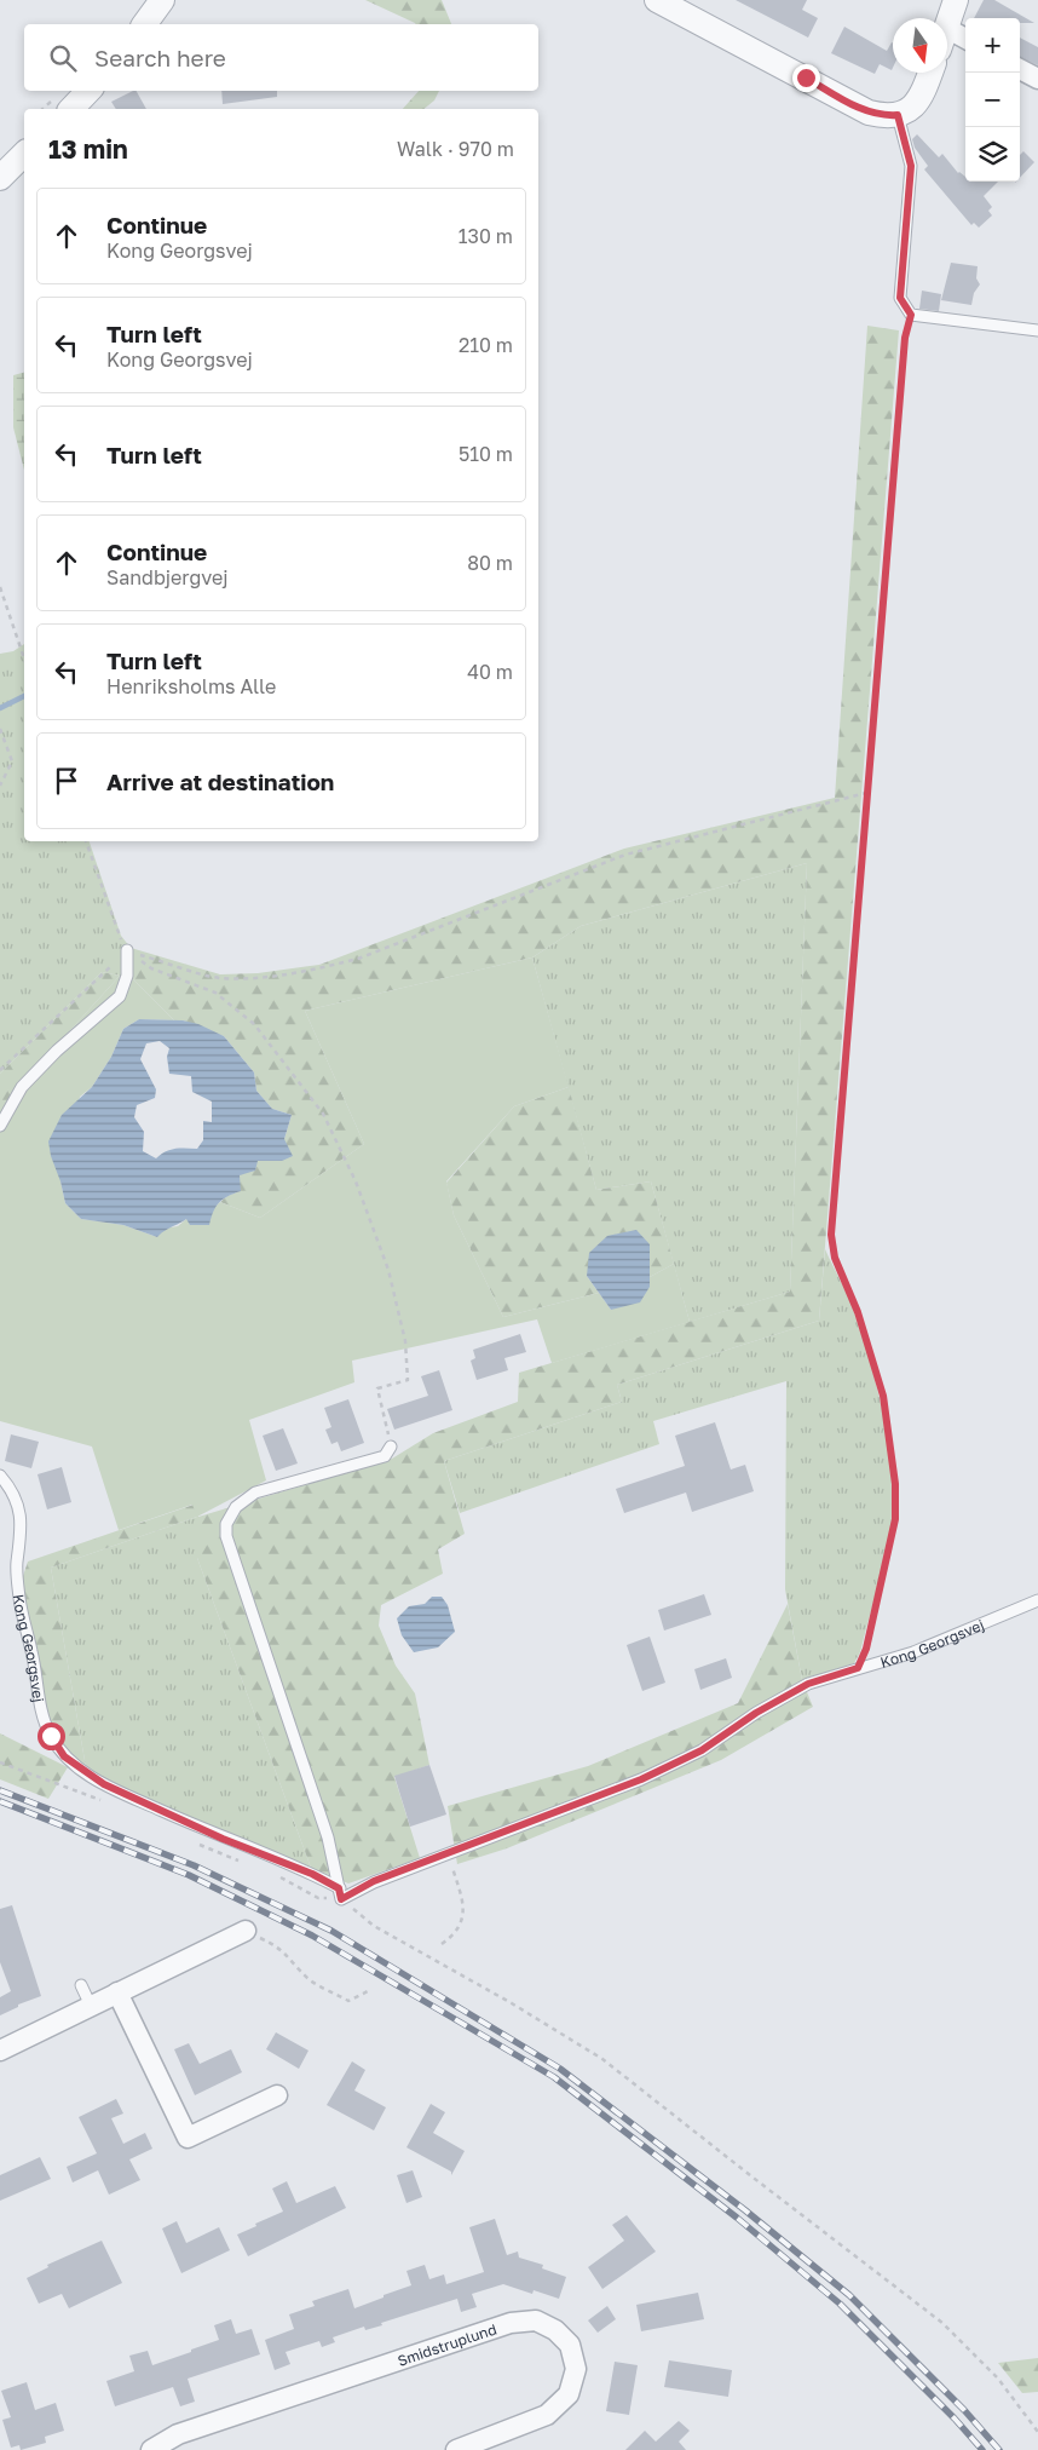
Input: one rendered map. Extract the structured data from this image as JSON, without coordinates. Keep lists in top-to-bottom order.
{
  "streets": {
    "street": ["Smidstruplund"],
    "lane": ["Kong Georgsvej"]
  },
  "north": "bottom",
  "page": {
    "map_buttons": ["+", "−"],
    "search": "Search here",
    "heading": ["13 min", "Walk · 970 m"],
    "list": [
      ["Continue", "Kong Georgsvej", "130 m"],
      ["Turn left", "Kong Georgsvej", "210 m"],
      ["Turn left", "510 m"],
      ["Continue", "Sandbjergvej", "80 m"],
      ["Turn left", "Henriksholms Alle", "40 m"],
      "Arrive at destination"
    ]
  }
}
